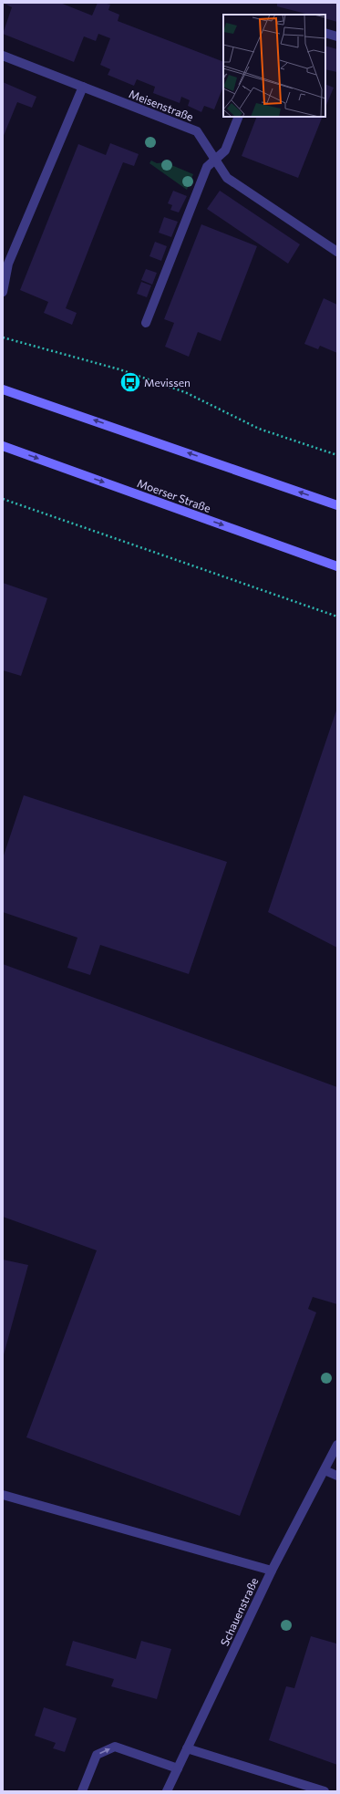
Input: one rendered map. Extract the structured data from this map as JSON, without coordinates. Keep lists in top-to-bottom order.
{
  "streets": {
    "main road": ["Moerser Straße"],
    "street": ["Meisenstraße", "Schauenstraße"]
  },
  "places": {
    "bus stop": ["Mevissen"]
  }
}
